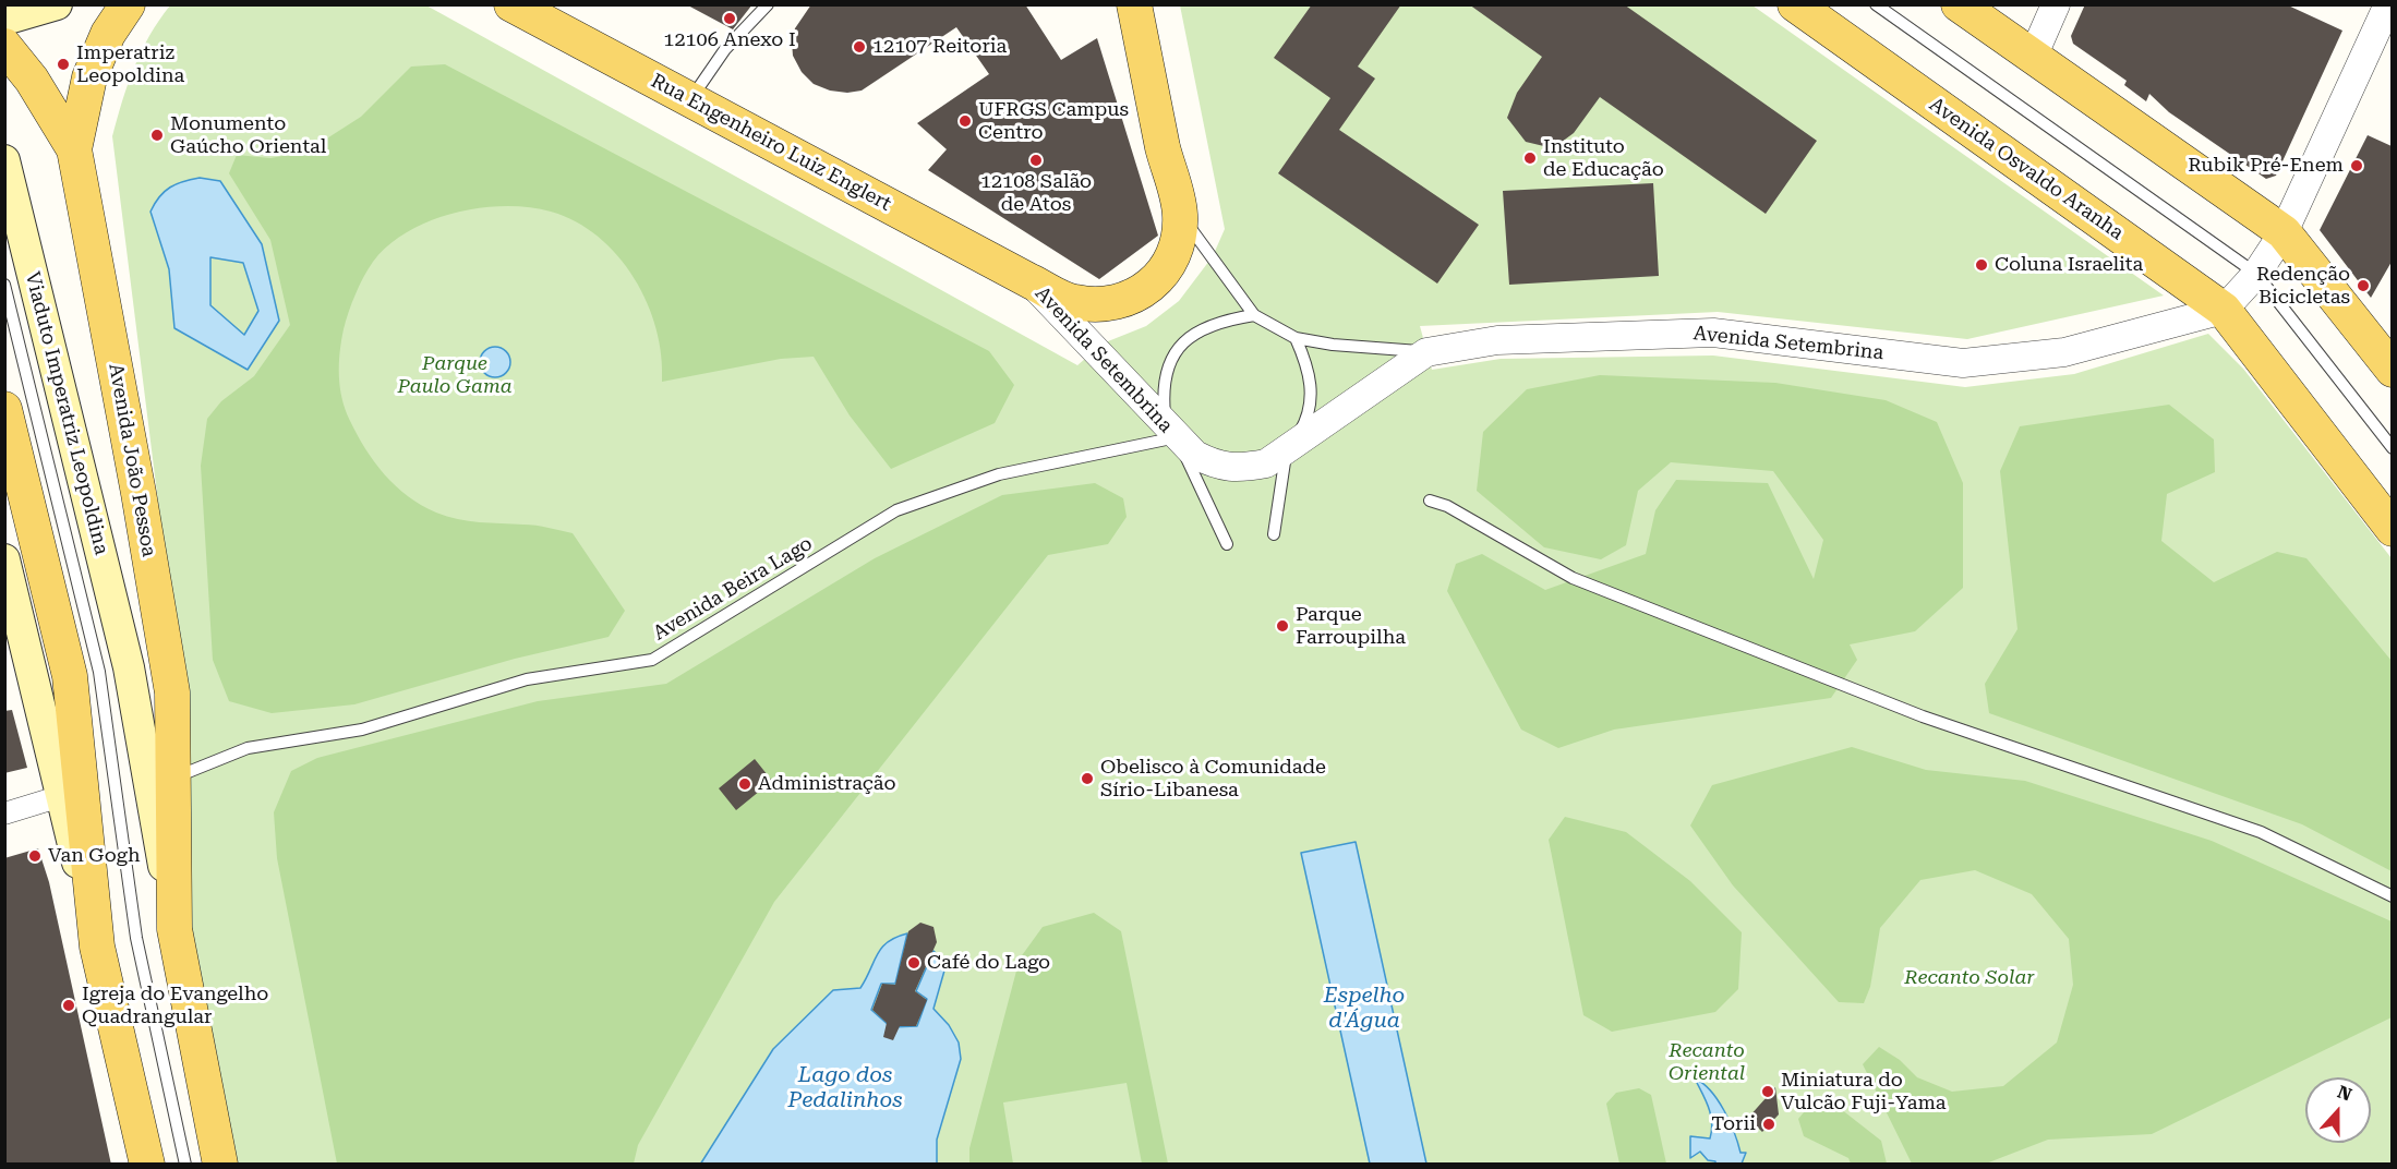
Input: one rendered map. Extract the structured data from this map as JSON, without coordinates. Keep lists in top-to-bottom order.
{
  "streets": {
    "main road": [
      "Rua Engenheiro Luiz Englert",
      "Avenida Osvaldo Aranha",
      "Viaduto Imperatriz Leopoldina",
      "Avenida João Pessoa"
    ],
    "street": ["Avenida Setembrina"],
    "lane": ["Avenida Beira Lago"]
  },
  "crossings": [
    ["Rua Engenheiro Luiz Englert", "Avenida Setembrina"],
    ["Avenida Osvaldo Aranha", "Avenida Setembrina"],
    ["Avenida Setembrina", "Avenida Beira Lago"],
    ["Viaduto Imperatriz Leopoldina", "Avenida João Pessoa"]
  ],
  "water": ["Espelho d'Água", "Lago dos Pedalinhos"],
  "parks": ["Parque Paulo Gama", "Recanto Solar", "Recanto Oriental"],
  "places": [
    "12106 Anexo I",
    "12107 Reitoria",
    "Imperatriz Leopoldina",
    "UFRGS Campus Centro",
    "Monumento Gaúcho Oriental",
    "Instituto de Educação",
    "12108 Salão de Atos",
    "Rubik Pré-Enem",
    "Coluna Israelita",
    "Redenção Bicicletas",
    "Parque Farroupilha",
    "Obelisco à Comunidade Sírio-Libanesa",
    "Administração",
    "Van Gogh",
    "Café do Lago",
    "Igreja do Evangelho Quadrangular",
    "Miniatura do Vulcão Fuji-Yama",
    "Torii"
  ],
  "north": "top"
}
